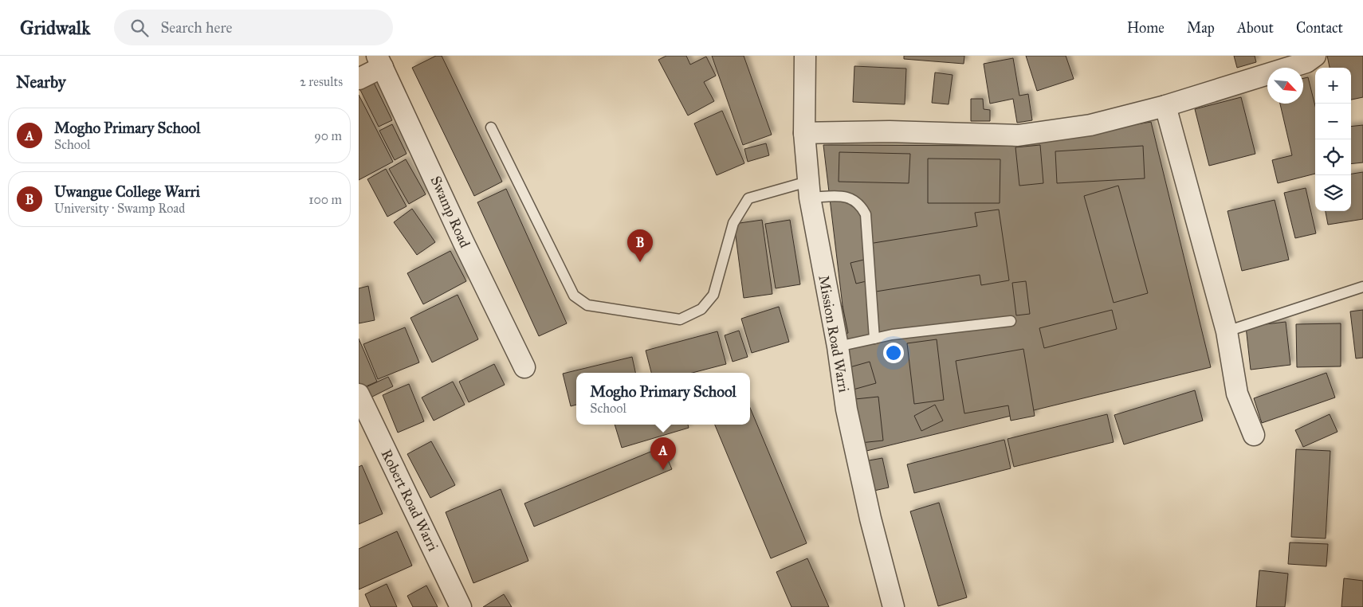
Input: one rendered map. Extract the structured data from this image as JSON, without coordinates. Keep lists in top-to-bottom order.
{
  "streets": {
    "street": ["Swamp Road", "Mission Road Warri", "Robert Road Warri"]
  },
  "north": "bottom right",
  "page": {
    "header": "Gridwalk",
    "search": "Search here",
    "nav": [
      "Home",
      "Map",
      "About",
      "Contact"
    ],
    "heading": ["Nearby", "2 results"],
    "map_buttons": ["+", "−"],
    "list": [
      {
        "mark": "A",
        "name": "Mogho Primary School",
        "note": "School",
        "value": "90 m"
      },
      {
        "mark": "B",
        "name": "Uwangue College Warri",
        "note": "University · Swamp Road",
        "value": "100 m"
      }
    ],
    "pins": ["B", "A"],
    "popup": ["Mogho Primary School", "School"]
  }
}
